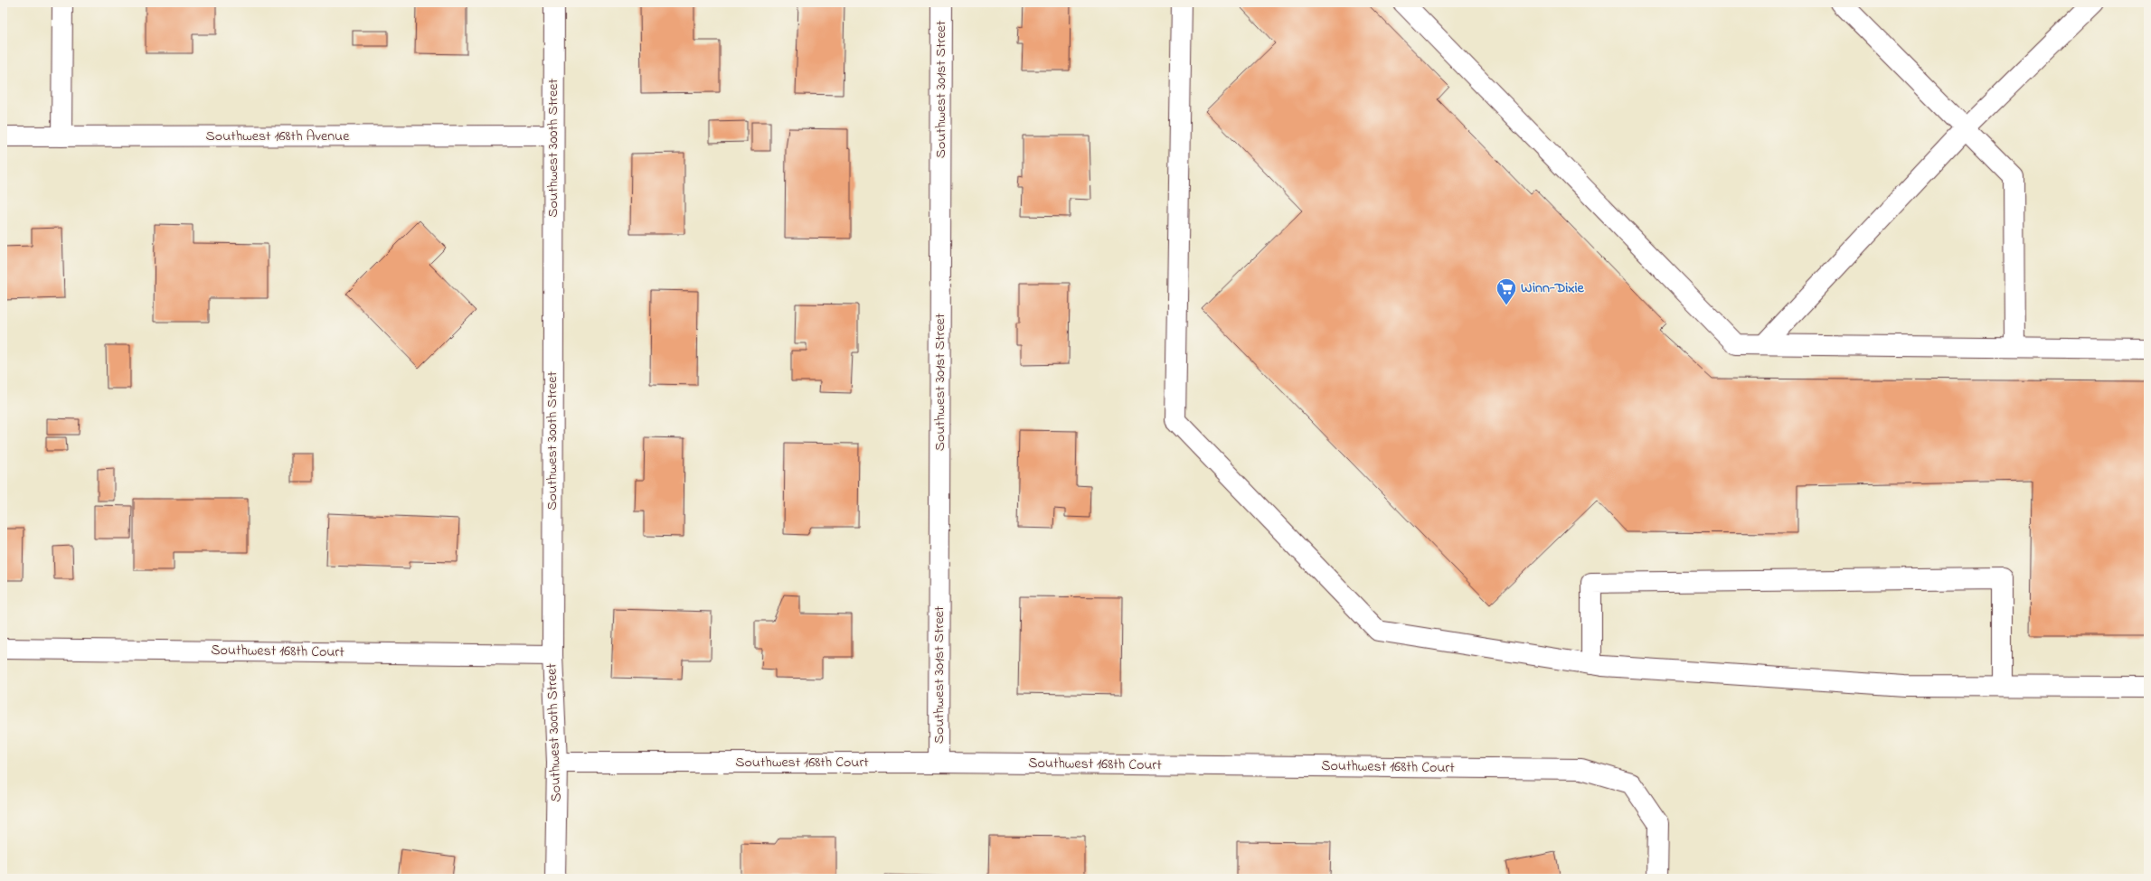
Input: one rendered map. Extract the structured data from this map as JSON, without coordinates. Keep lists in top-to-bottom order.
{
  "streets": {
    "street": [
      "Southwest 301st Street",
      "Southwest 168th Avenue",
      "Southwest 300th Street",
      "Southwest 168th Court"
    ]
  },
  "crossings": [
    ["Southwest 301st Street", "Southwest 168th Court"],
    ["Southwest 168th Avenue", "Southwest 300th Street"],
    ["Southwest 300th Street", "Southwest 168th Court"]
  ],
  "places": {
    "supermarket": ["Winn-Dixie"]
  }
}
